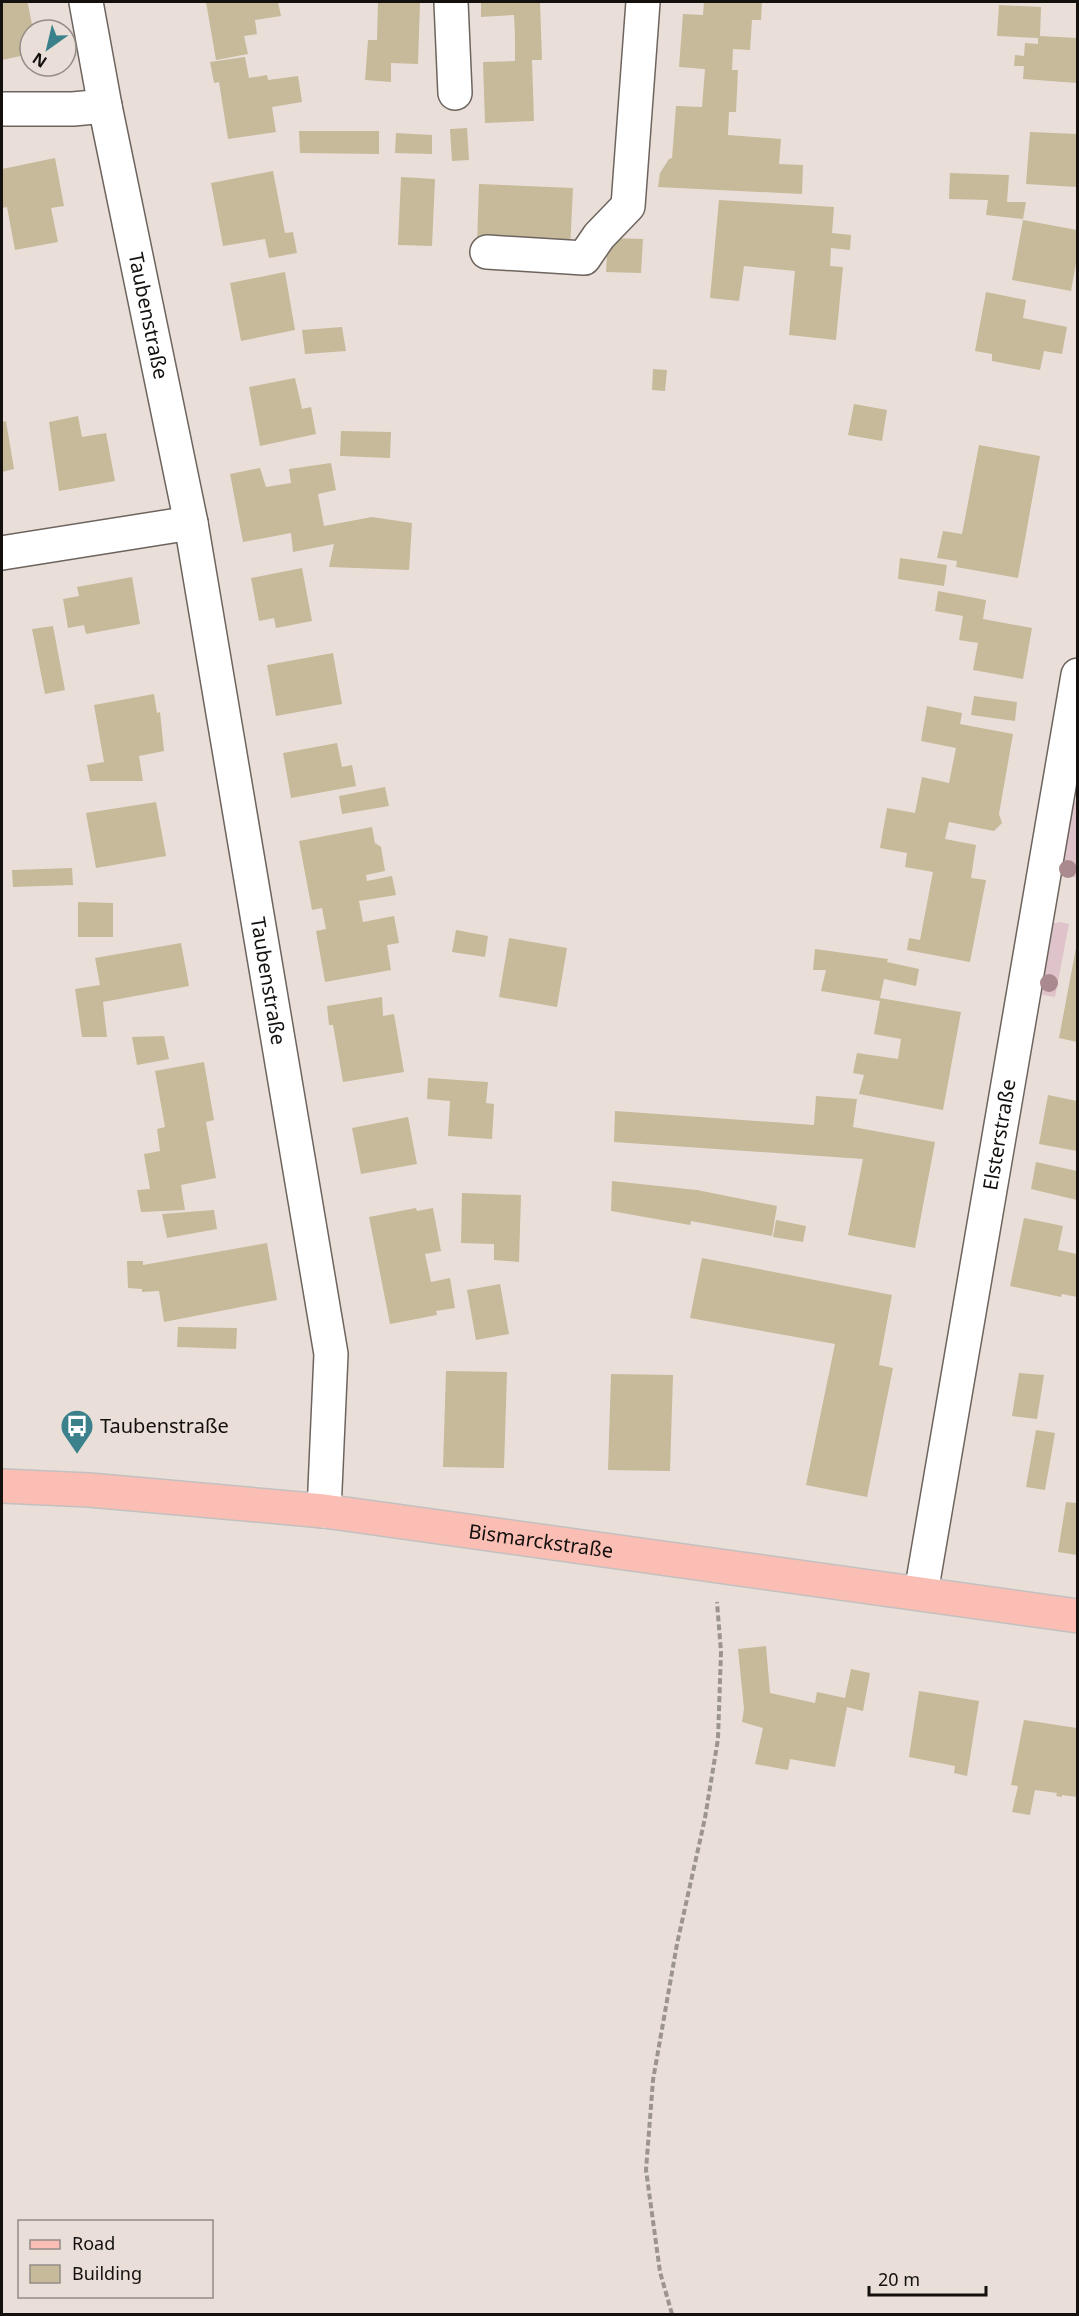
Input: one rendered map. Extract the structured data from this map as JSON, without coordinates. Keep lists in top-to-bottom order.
{
  "streets": {
    "main road": ["Bismarckstraße"],
    "street": ["Taubenstraße", "Elsterstraße"]
  },
  "crossings": [
    ["Taubenstraße", "Bismarckstraße"],
    ["Elsterstraße", "Bismarckstraße"]
  ],
  "places": {
    "bus stop": ["Taubenstraße"]
  },
  "legend": ["Road", "Building"],
  "scale_bar": "20 m",
  "north": "bottom left"
}
